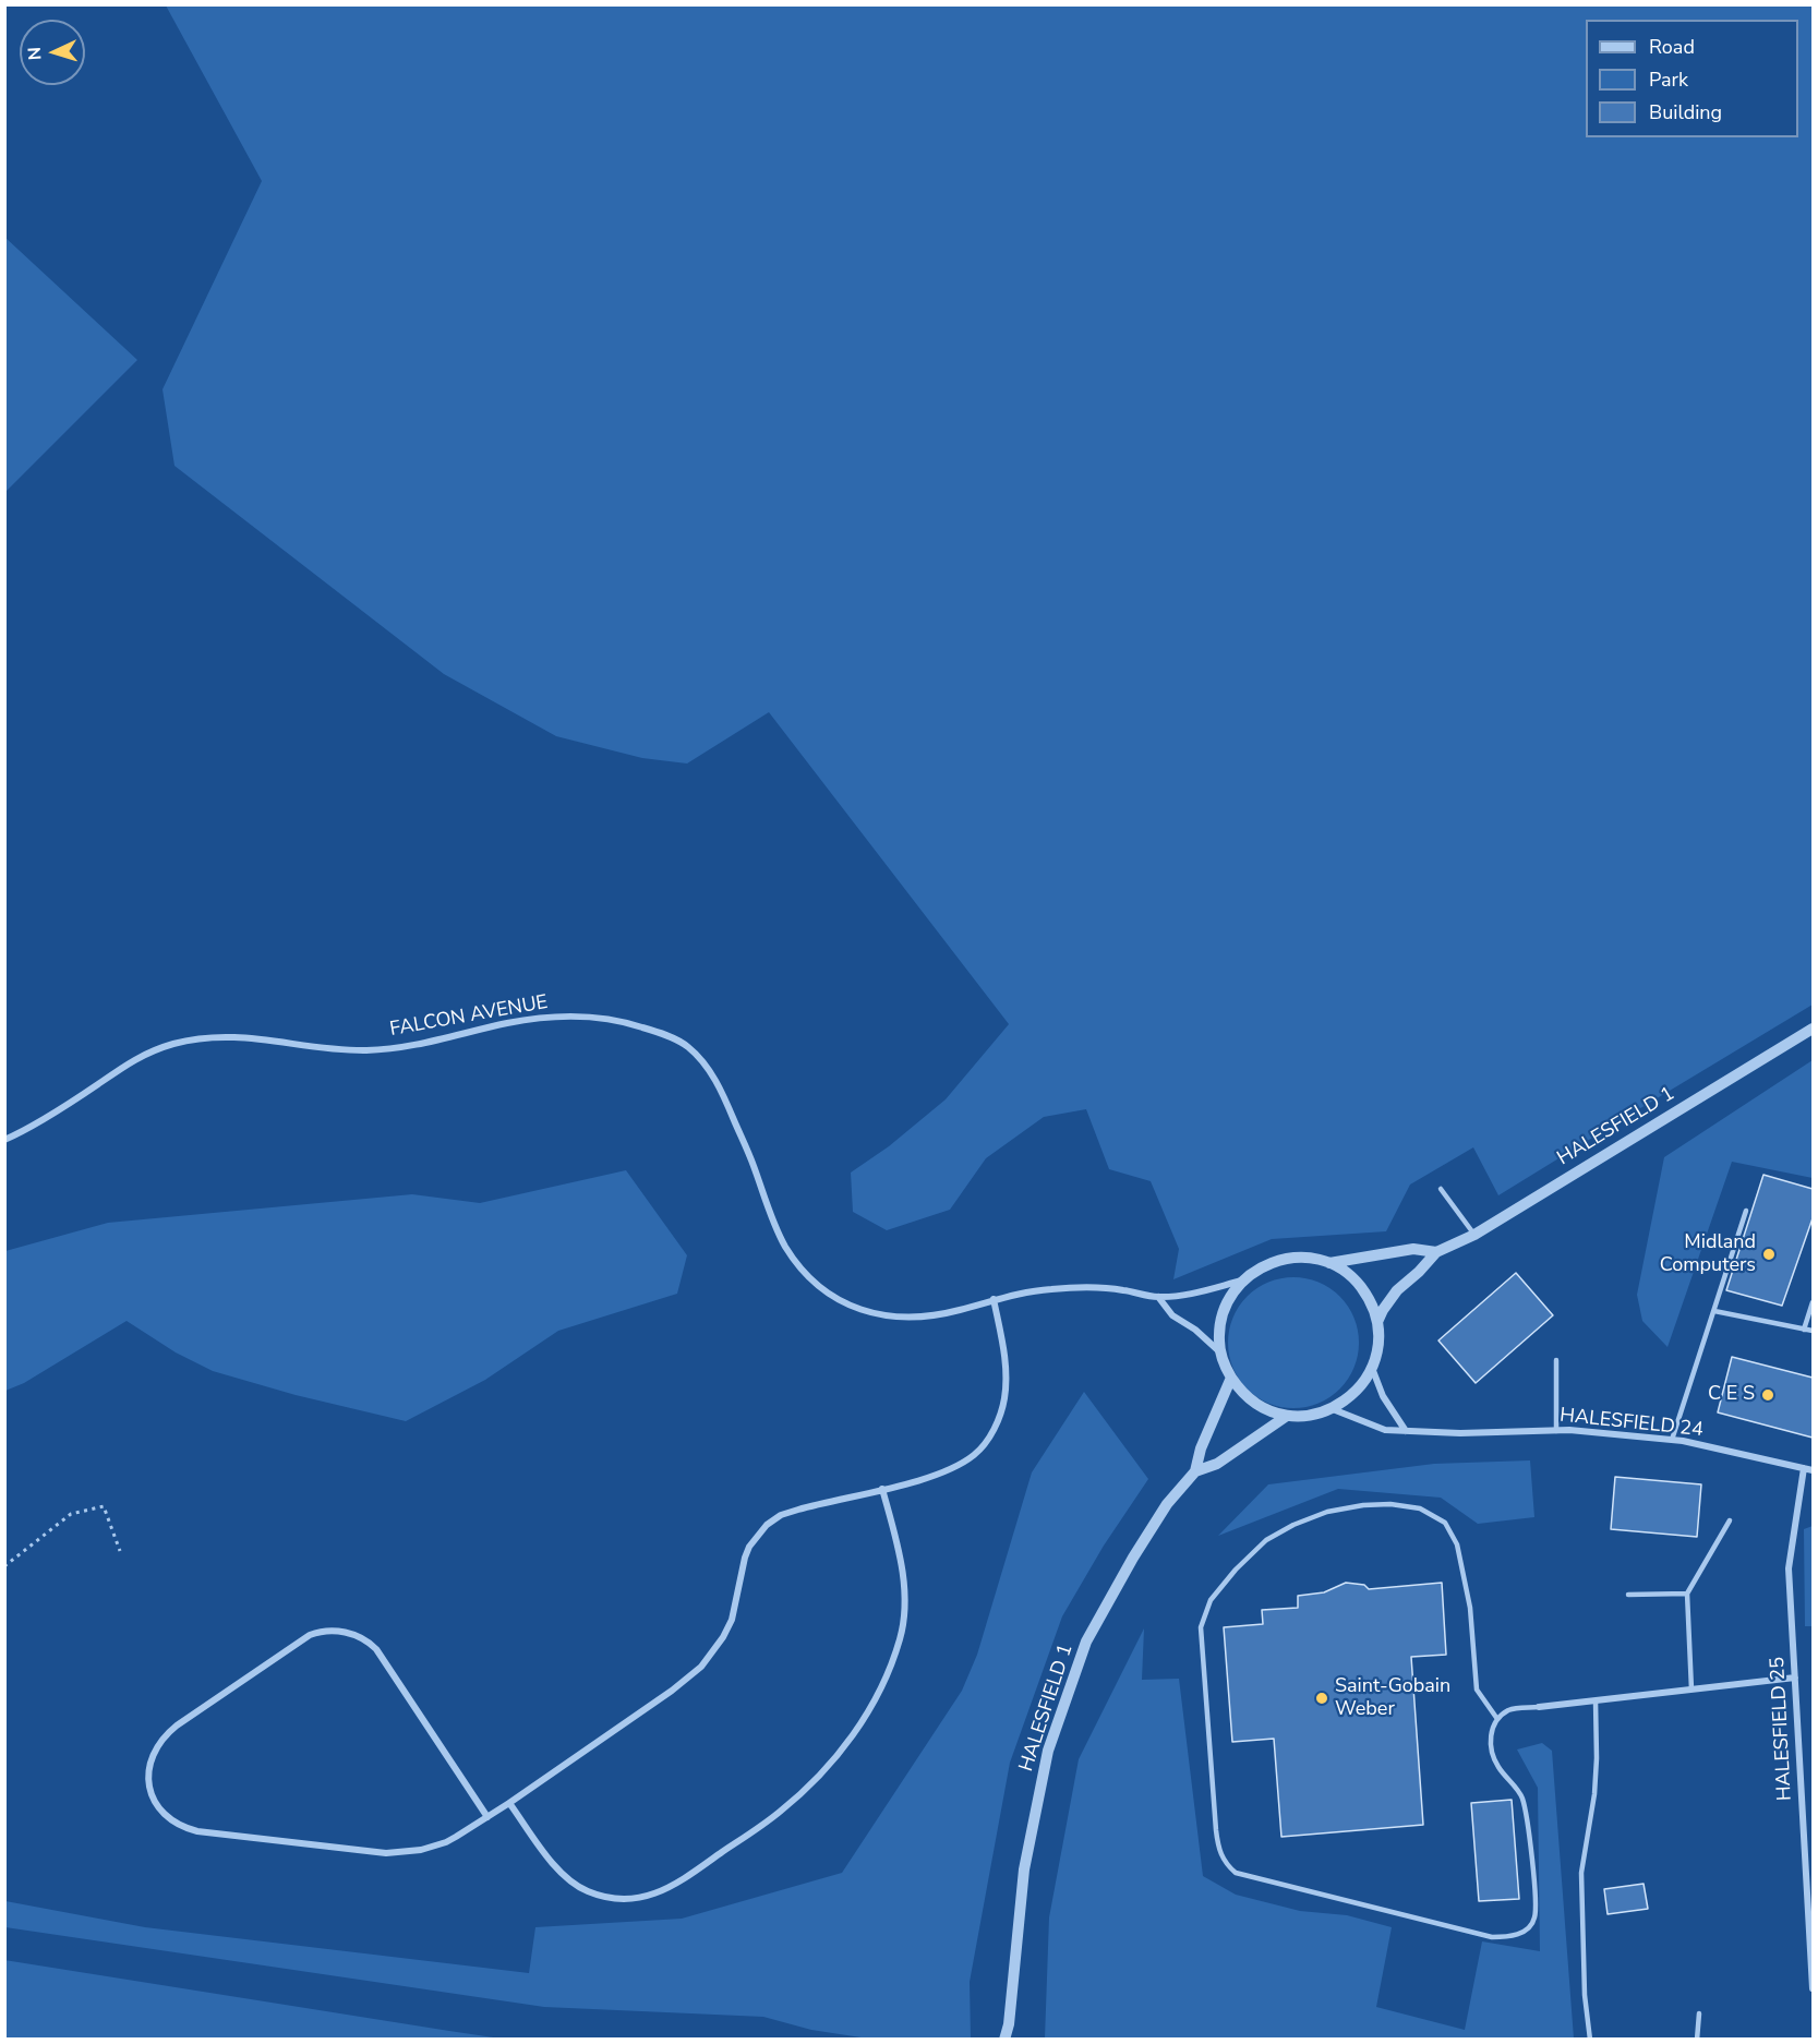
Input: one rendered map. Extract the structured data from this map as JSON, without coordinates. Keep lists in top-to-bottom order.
{
  "streets": {
    "street": [
      "FALCON AVENUE",
      "HALESFIELD 1",
      "HALESFIELD 24",
      "HALESFIELD 25"
    ]
  },
  "crossings": [
    ["FALCON AVENUE", "HALESFIELD 1"],
    ["FALCON AVENUE", "HALESFIELD 24"],
    ["HALESFIELD 1", "HALESFIELD 24"],
    ["HALESFIELD 24", "HALESFIELD 25"]
  ],
  "places": ["Midland Computers", "C E S", "Saint-Gobain Weber"],
  "legend": ["Road", "Park", "Building"],
  "north": "left"
}
